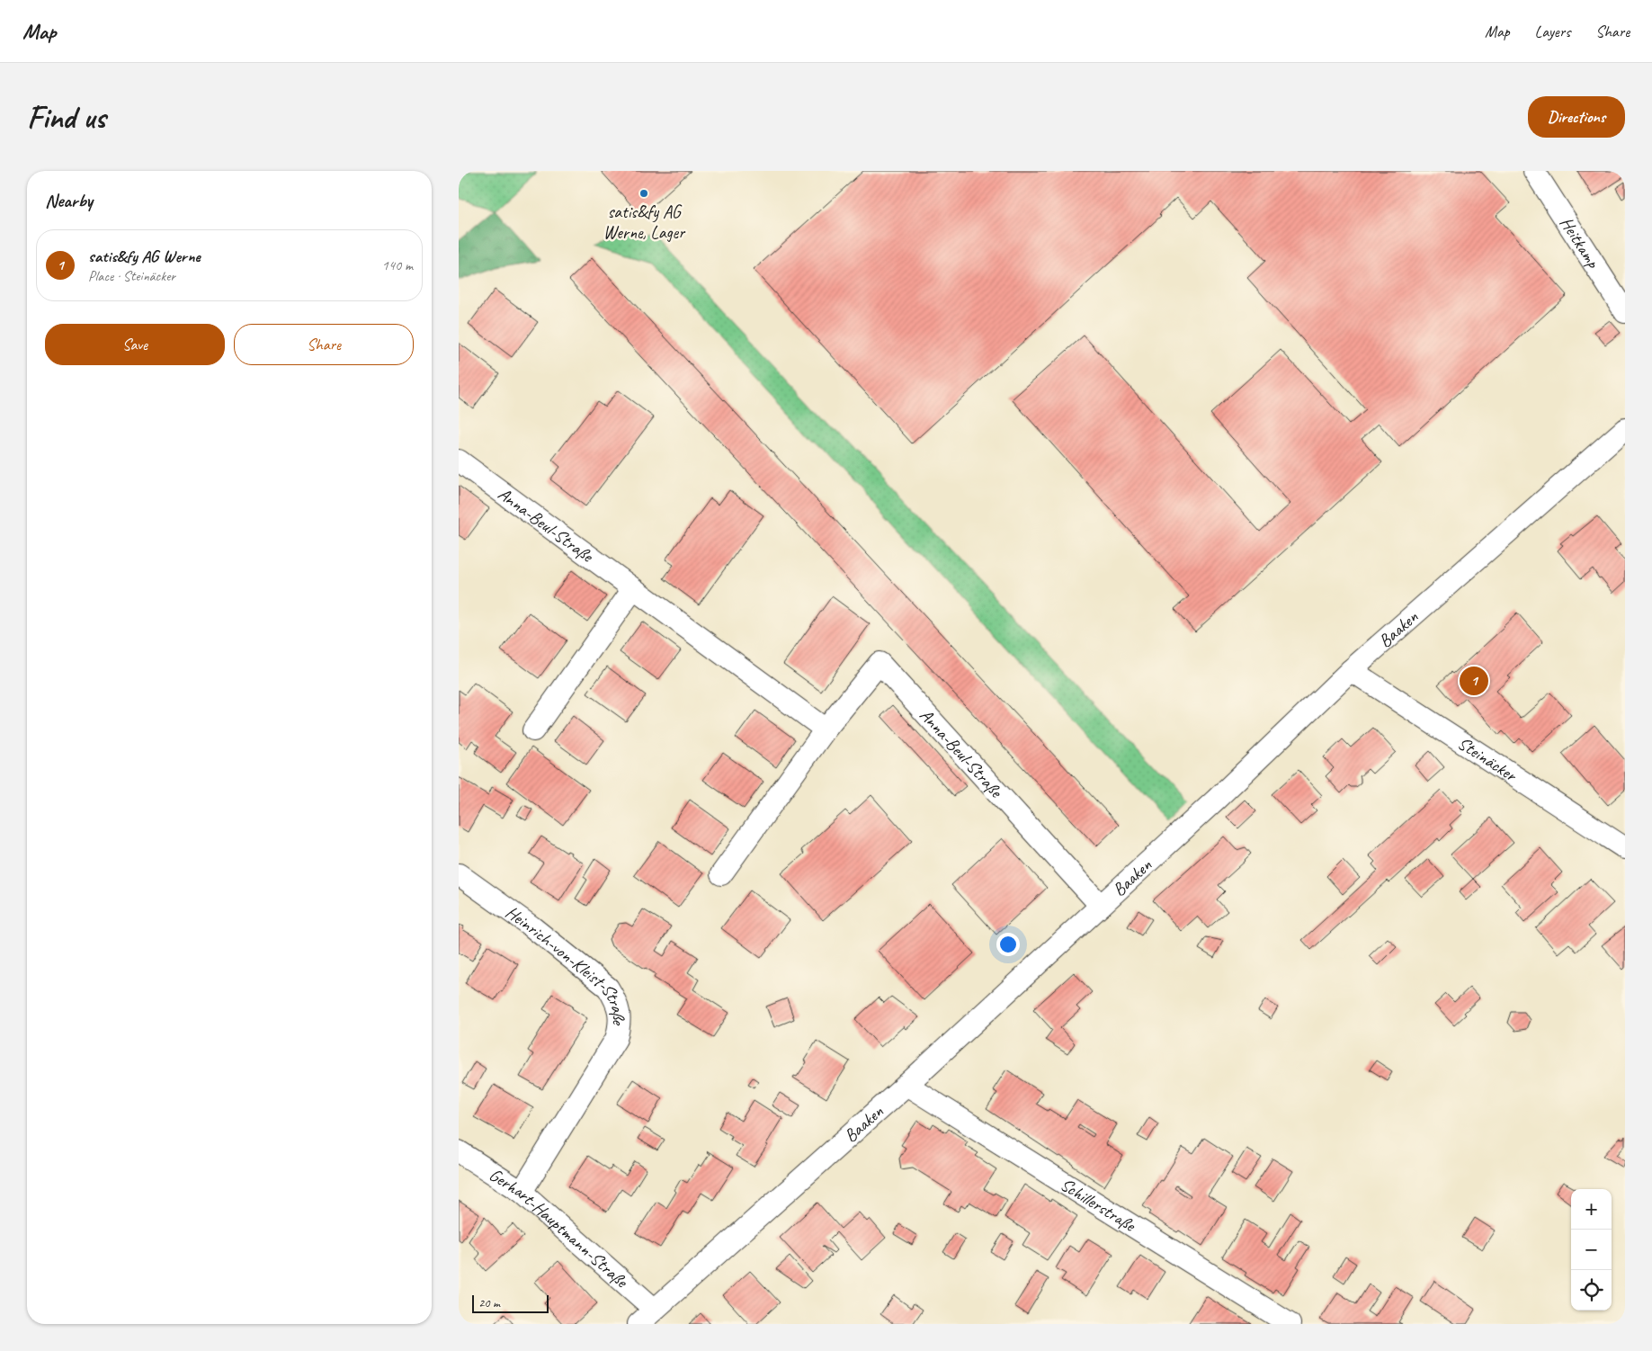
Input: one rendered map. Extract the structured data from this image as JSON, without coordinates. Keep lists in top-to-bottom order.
{
  "streets": {
    "street": [
      "Heitkamp",
      "Anna-Beul-Straße",
      "Baaken",
      "Steinäcker",
      "Heinrich-von-Kleist-Straße",
      "Schillerstraße",
      "Gerhart-Hauptmann-Straße"
    ]
  },
  "crossings": [
    ["Anna-Beul-Straße", "Baaken"],
    ["Baaken", "Steinäcker"],
    ["Baaken", "Schillerstraße"],
    ["Baaken", "Gerhart-Hauptmann-Straße"],
    ["Heinrich-von-Kleist-Straße", "Gerhart-Hauptmann-Straße"]
  ],
  "places": ["satis&fy AG Werne, Lager"],
  "scale_bar": "20 m",
  "page": {
    "header": "Map",
    "nav": ["Map", "Layers", "Share"],
    "buttons": [
      "Directions",
      ["Save", "Share"]
    ],
    "title": "Find us",
    "heading": "Nearby",
    "list": [
      {
        "mark": "1",
        "name": "satis&fy AG Werne",
        "note": "Place · Steinäcker",
        "value": "140 m"
      }
    ],
    "pins": "1",
    "map_buttons": ["+", "−"],
    "scale": "20 m"
  }
}
